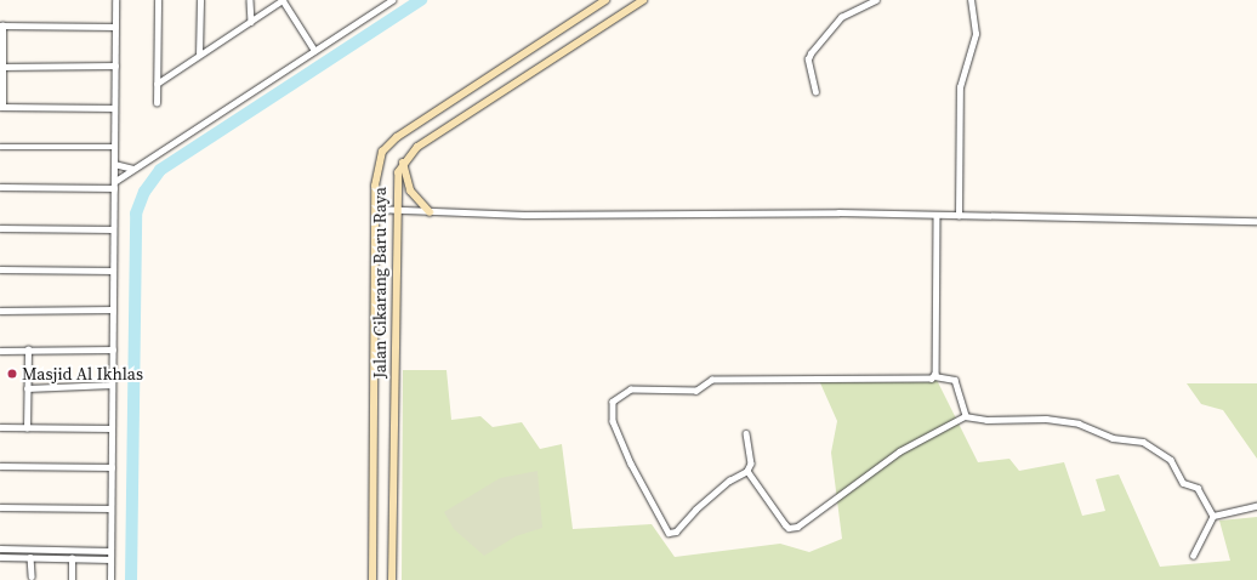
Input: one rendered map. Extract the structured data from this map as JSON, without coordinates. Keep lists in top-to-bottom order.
{
  "streets": {
    "main road": ["Jalan Cikarang Baru Raya"]
  },
  "places": ["Masjid Al Ikhlas"]
}
